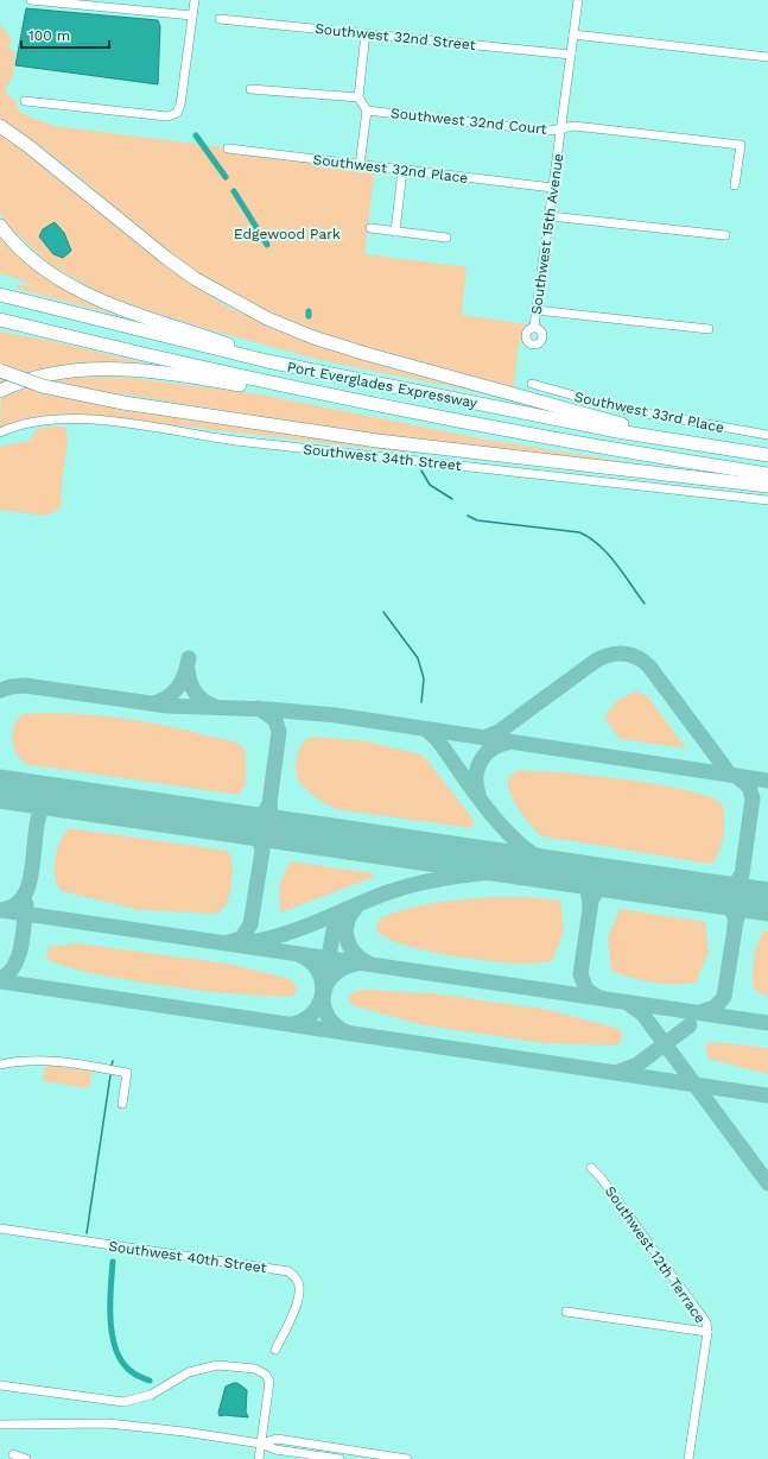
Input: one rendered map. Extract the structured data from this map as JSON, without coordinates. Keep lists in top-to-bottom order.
{
  "streets": {
    "highway": ["Port Everglades Expressway"],
    "street": [
      "Southwest 32nd Street",
      "Southwest 32nd Court",
      "Southwest 32nd Place",
      "Southwest 15th Avenue",
      "Southwest 33rd Place",
      "Southwest 34th Street",
      "Southwest 12th Terrace",
      "Southwest 40th Street"
    ]
  },
  "crossings": [
    ["Southwest 32nd Street", "Southwest 15th Avenue"],
    ["Southwest 32nd Court", "Southwest 15th Avenue"],
    ["Southwest 32nd Place", "Southwest 15th Avenue"]
  ],
  "parks": ["Edgewood Park"],
  "scale_bar": "100 m"
}
